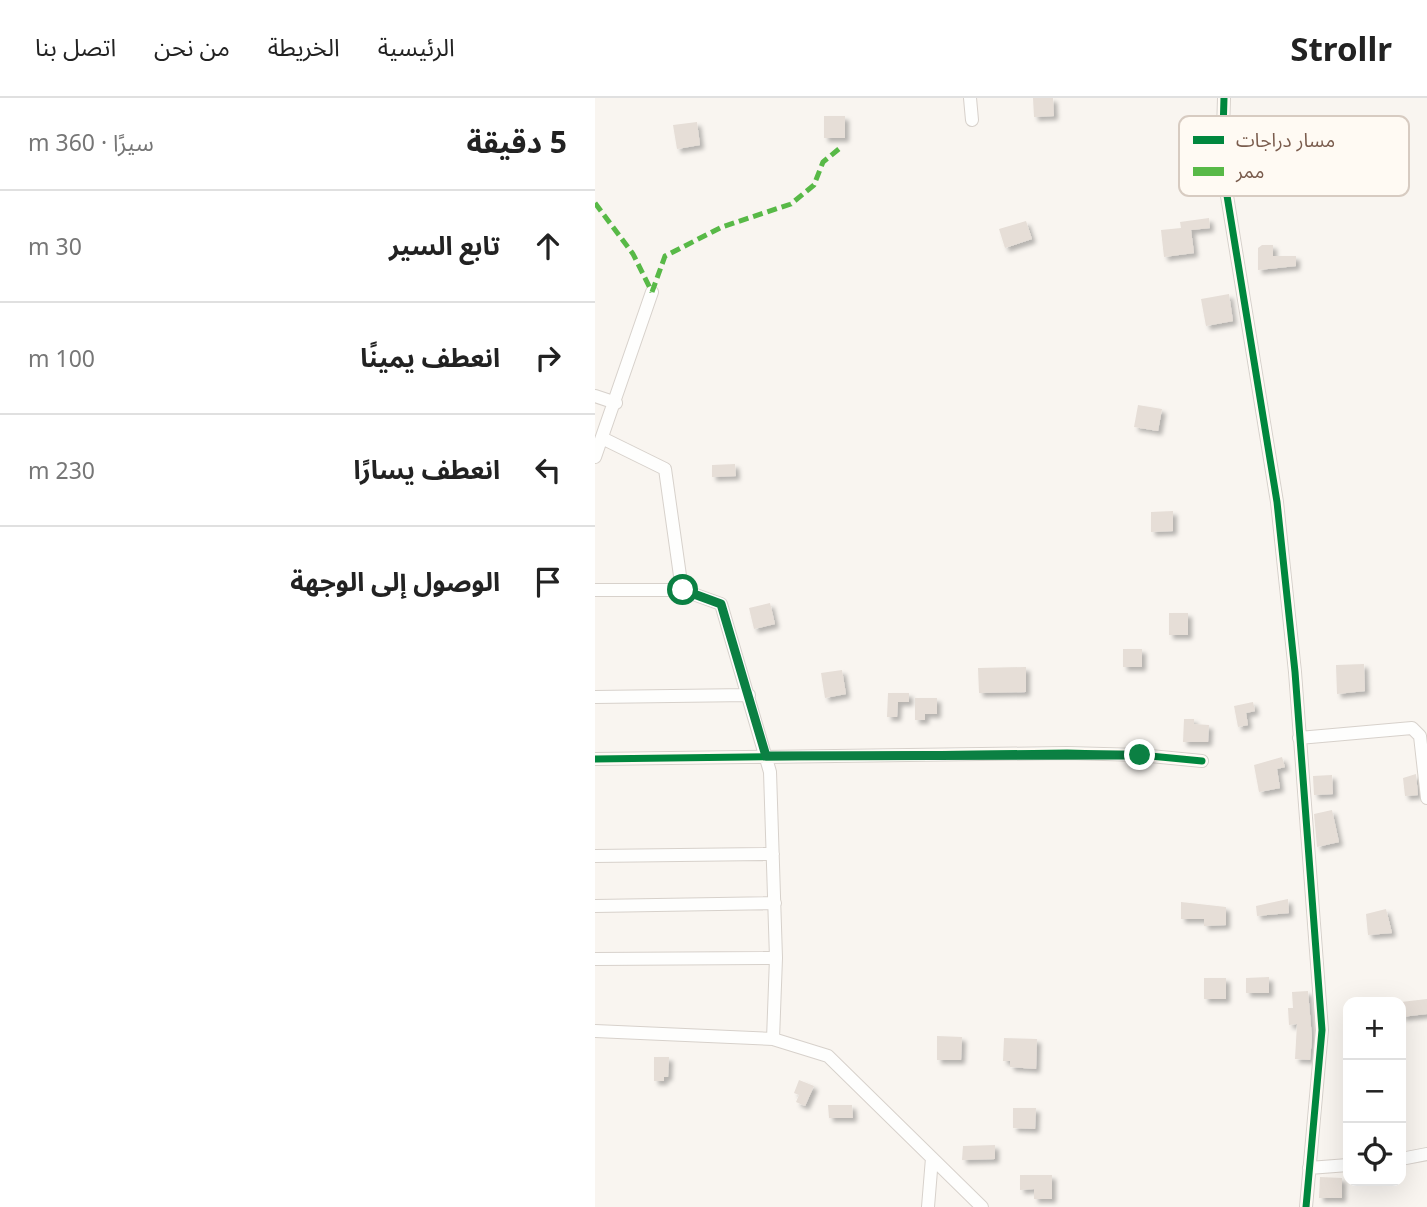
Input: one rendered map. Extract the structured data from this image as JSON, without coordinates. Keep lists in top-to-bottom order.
{
  "legend": ["مسار دراجات", "ممر"],
  "page": {
    "header": "Strollr",
    "nav": [
      "الرئيسية",
      "الخريطة",
      "من نحن",
      "اتصل بنا"
    ],
    "heading": ["5 دقيقة", "سيرًا · 360 m"],
    "list": [
      ["تابع السير", "30 m"],
      ["انعطف يمينًا", "100 m"],
      ["انعطف يسارًا", "230 m"],
      "الوصول إلى الوجهة"
    ],
    "map_buttons": ["+", "−"]
  }
}
